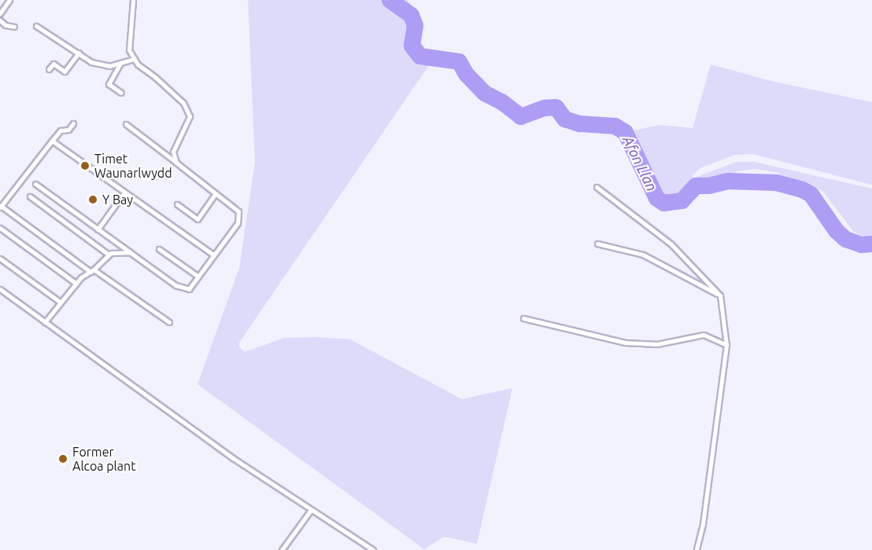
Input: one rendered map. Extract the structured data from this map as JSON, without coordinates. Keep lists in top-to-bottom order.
{
  "water": ["Afon Llan"],
  "places": ["Timet Waunarlwydd", "Y Bay", "Former Alcoa plant"]
}
